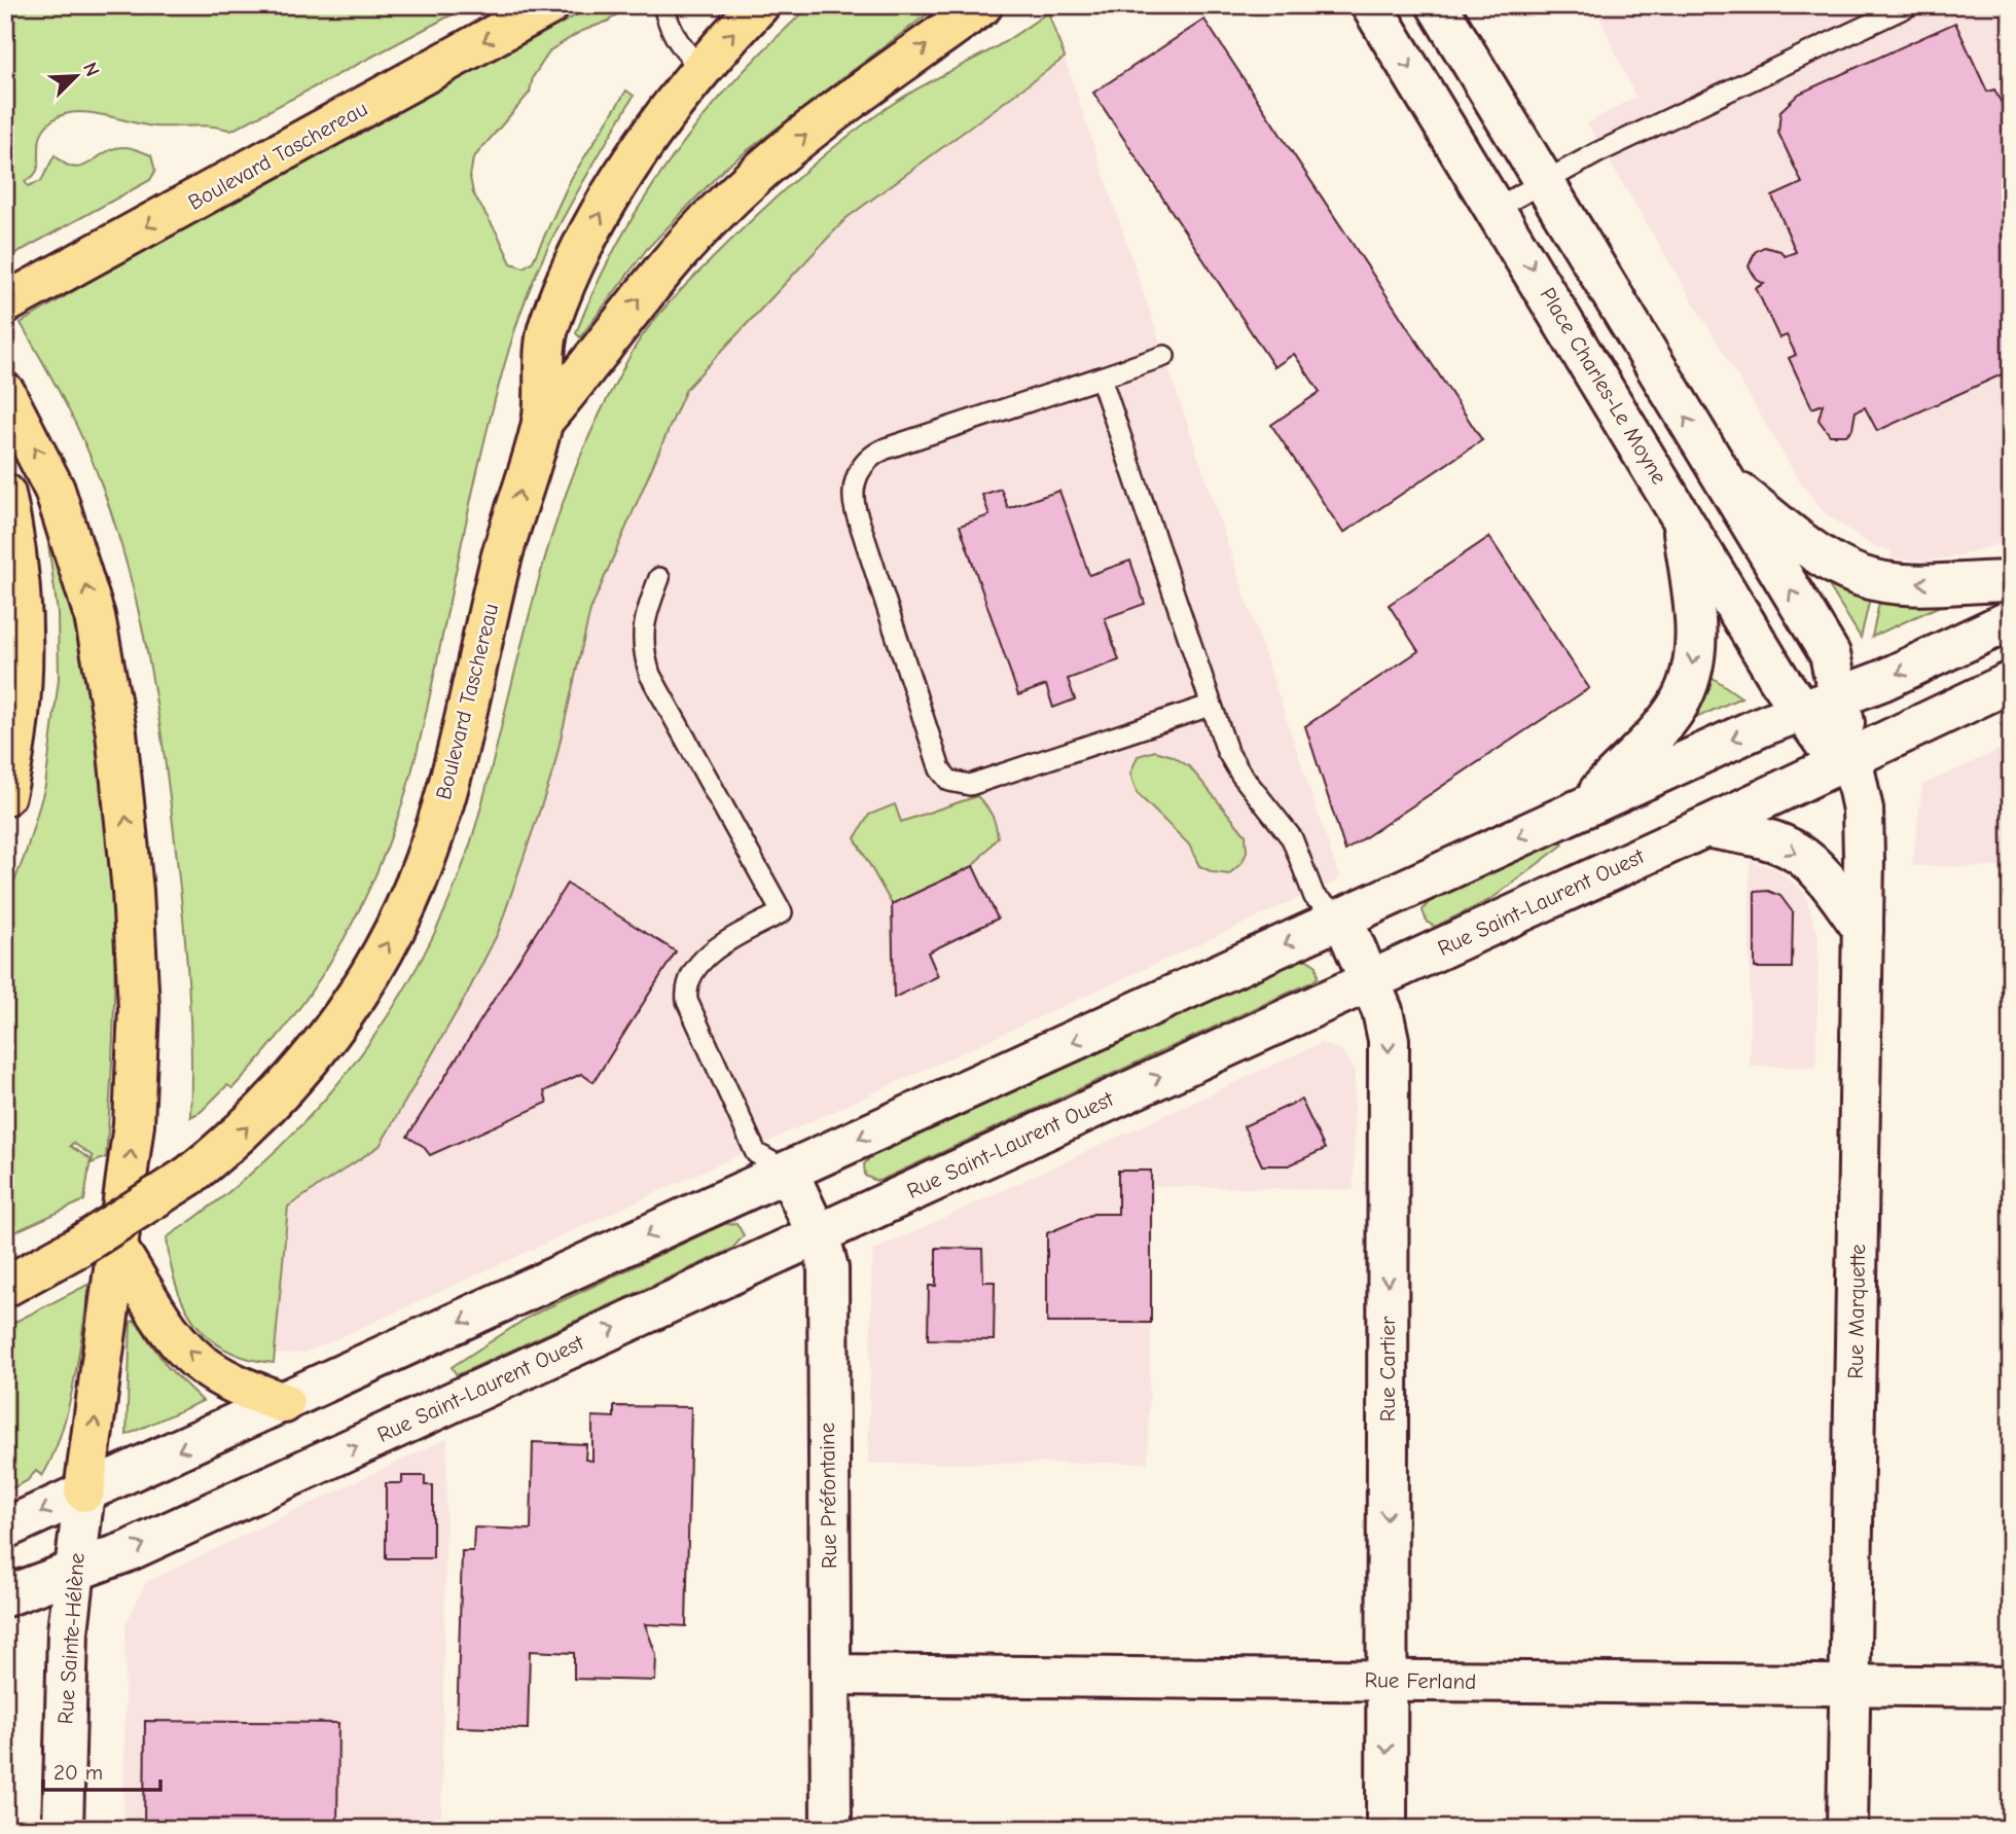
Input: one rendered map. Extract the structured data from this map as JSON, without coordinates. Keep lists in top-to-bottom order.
{
  "streets": {
    "main road": ["Boulevard Taschereau"],
    "street": [
      "Place Charles-Le Moyne",
      "Rue Saint-Laurent Ouest",
      "Rue Marquette",
      "Rue Cartier",
      "Rue Préfontaine",
      "Rue Sainte-Hélène",
      "Rue Ferland"
    ]
  },
  "crossings": [
    ["Place Charles-Le Moyne", "Rue Saint-Laurent Ouest"],
    ["Place Charles-Le Moyne", "Rue Marquette"],
    ["Rue Saint-Laurent Ouest", "Rue Marquette"],
    ["Rue Saint-Laurent Ouest", "Rue Cartier"],
    ["Rue Saint-Laurent Ouest", "Rue Préfontaine"],
    ["Rue Saint-Laurent Ouest", "Rue Sainte-Hélène"],
    ["Rue Marquette", "Rue Ferland"],
    ["Rue Cartier", "Rue Ferland"],
    ["Rue Préfontaine", "Rue Ferland"]
  ],
  "one_way": ["Rue Cartier"],
  "scale_bar": "20 m",
  "north": "top right"
}
